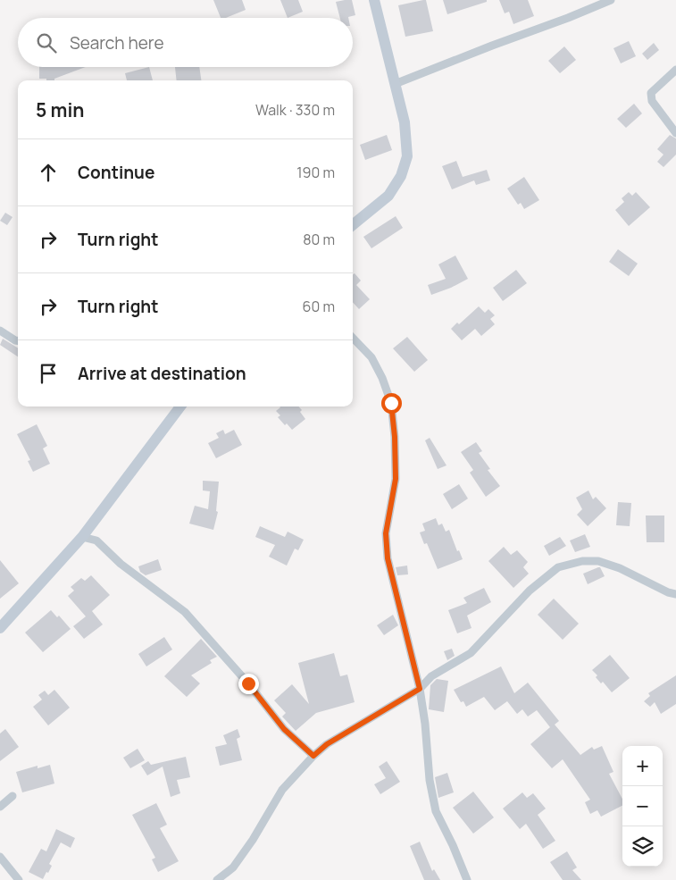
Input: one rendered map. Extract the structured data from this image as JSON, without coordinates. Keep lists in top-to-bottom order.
{
  "page": {
    "search": "Search here",
    "heading": ["5 min", "Walk · 330 m"],
    "list": [
      ["Continue", "190 m"],
      ["Turn right", "80 m"],
      ["Turn right", "60 m"],
      "Arrive at destination"
    ],
    "map_buttons": ["+", "−"]
  }
}
